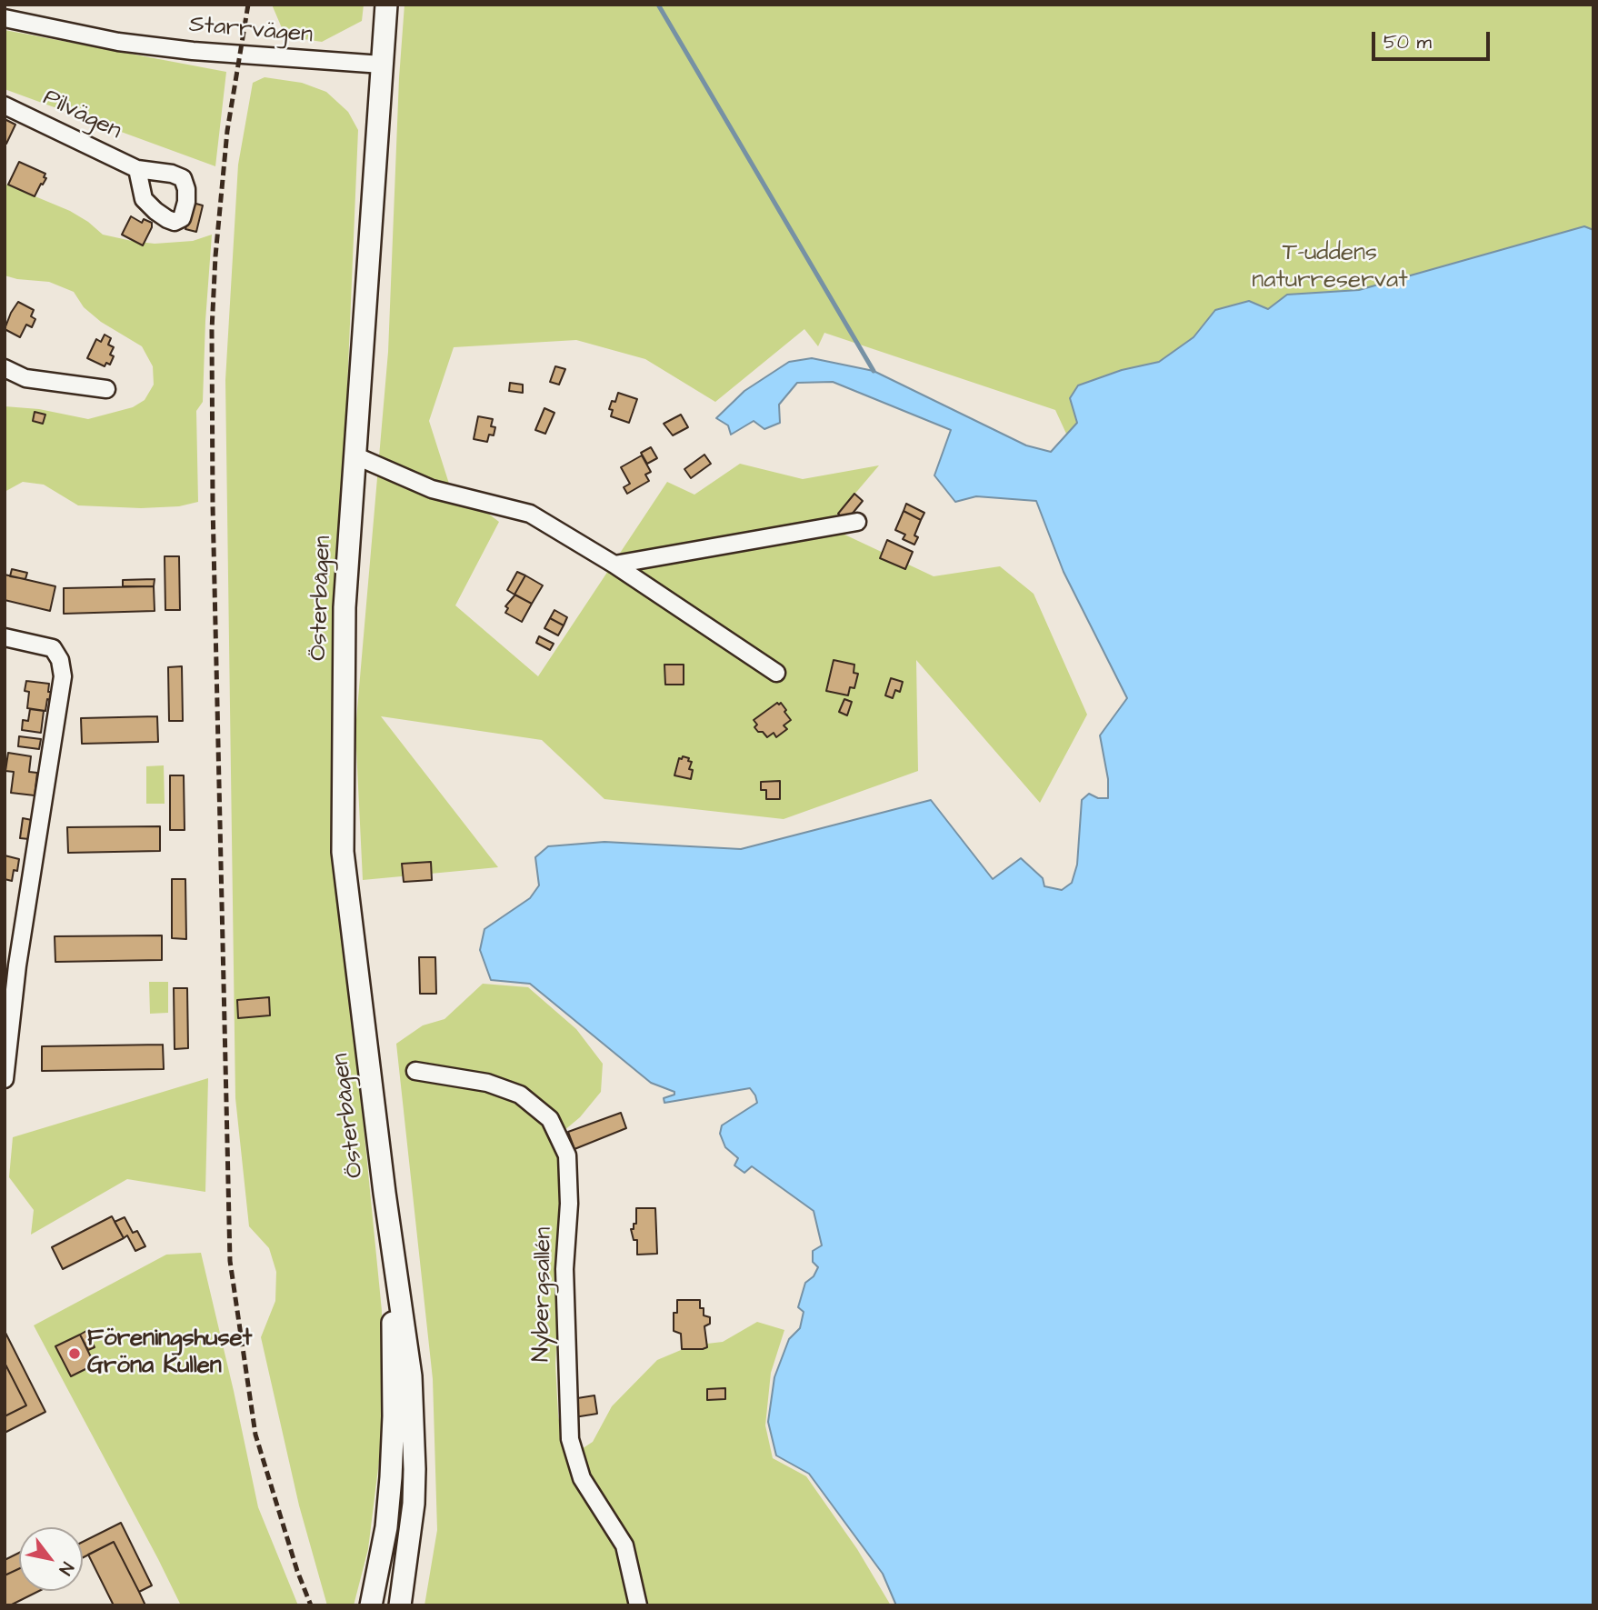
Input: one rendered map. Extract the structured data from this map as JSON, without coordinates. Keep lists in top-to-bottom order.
{
  "streets": {
    "main road": ["Österbågen"],
    "street": ["Starrvägen", "Pilvägen", "Nybergsallén"]
  },
  "crossings": [
    ["Starrvägen", "Österbågen"]
  ],
  "parks": ["T-uddens naturreservat"],
  "places": ["Föreningshuset Gröna Kullen"],
  "scale_bar": "50 m",
  "north": "bottom right"
}
